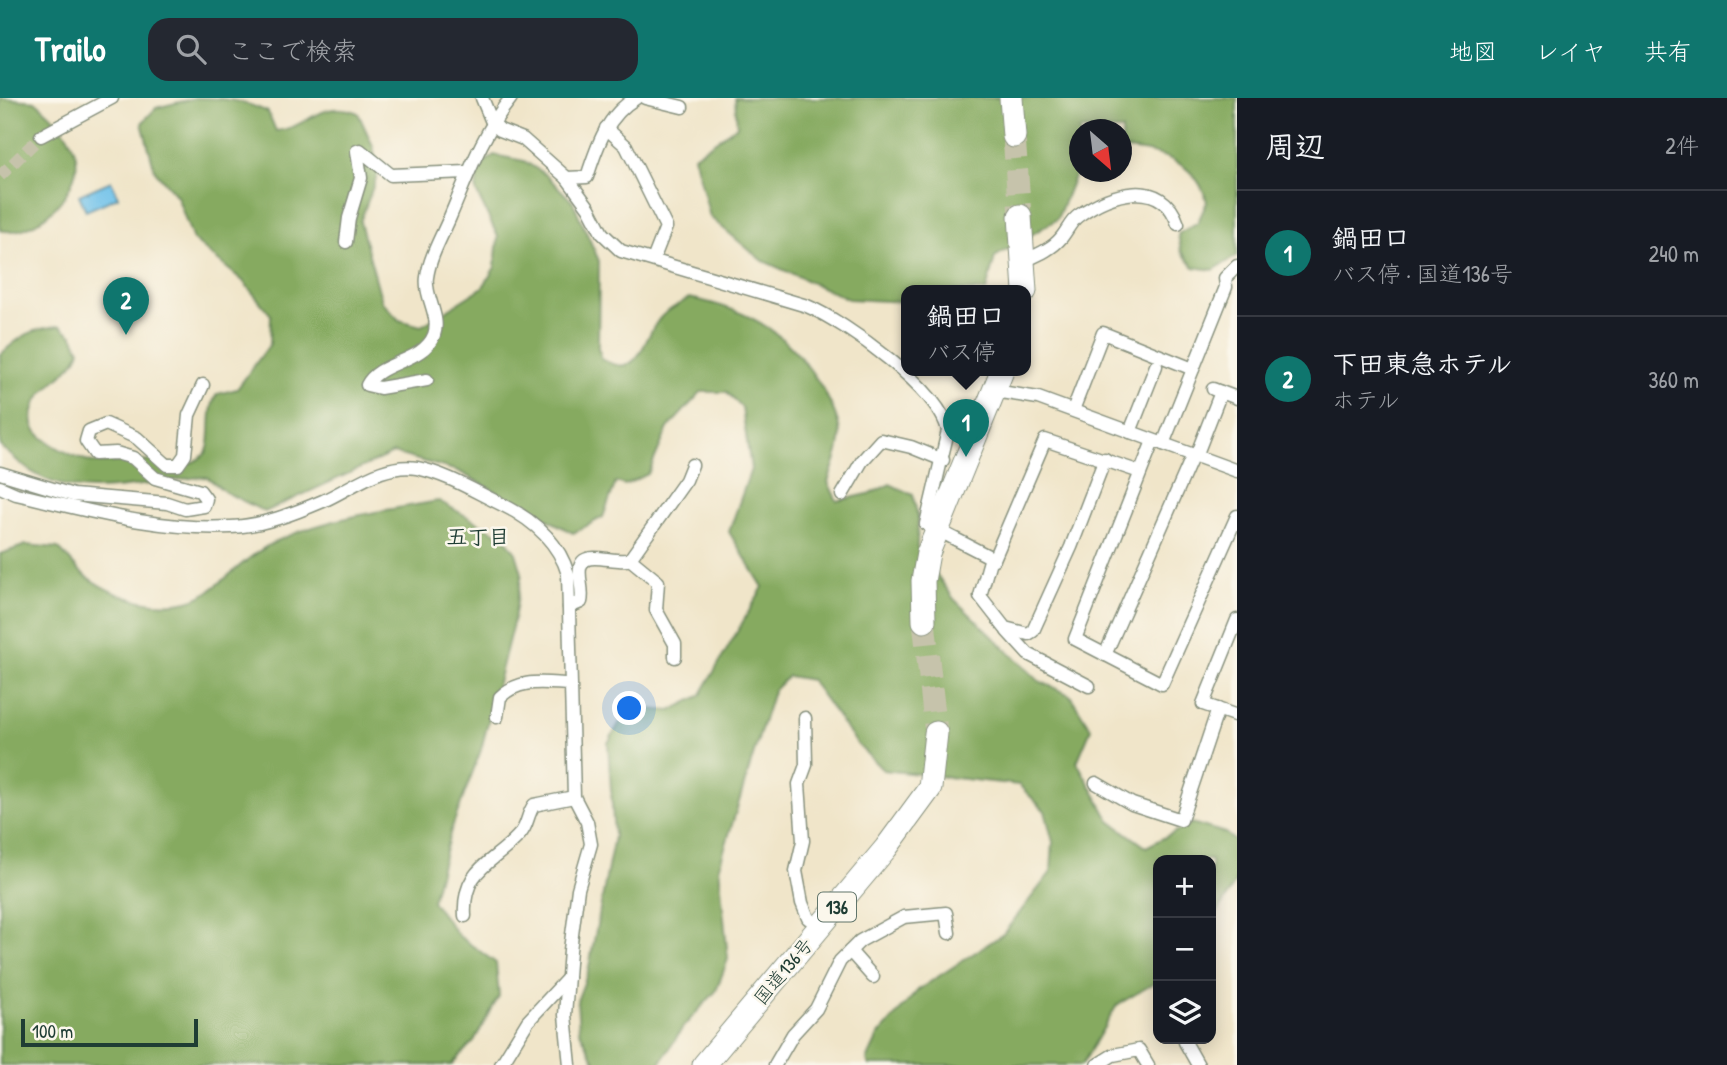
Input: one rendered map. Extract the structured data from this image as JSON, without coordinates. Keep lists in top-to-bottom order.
{
  "streets": {
    "highway": ["136", "国道136号"]
  },
  "districts": ["五丁目"],
  "scale_bar": "100 m",
  "north": "bottom right",
  "page": {
    "header": "Trailo",
    "search": "ここで検索",
    "nav": ["地図", "レイヤ", "共有"],
    "heading": ["周辺", "2件"],
    "list": [
      {
        "mark": "1",
        "name": "鍋田口",
        "note": "バス停 · 国道136号",
        "value": "240 m"
      },
      {
        "mark": "2",
        "name": "下田東急ホテル",
        "note": "ホテル",
        "value": "360 m"
      }
    ],
    "pins": ["2", "1"],
    "popup": ["鍋田口", "バス停"],
    "map_buttons": ["+", "−"],
    "scale": "100 m"
  }
}
